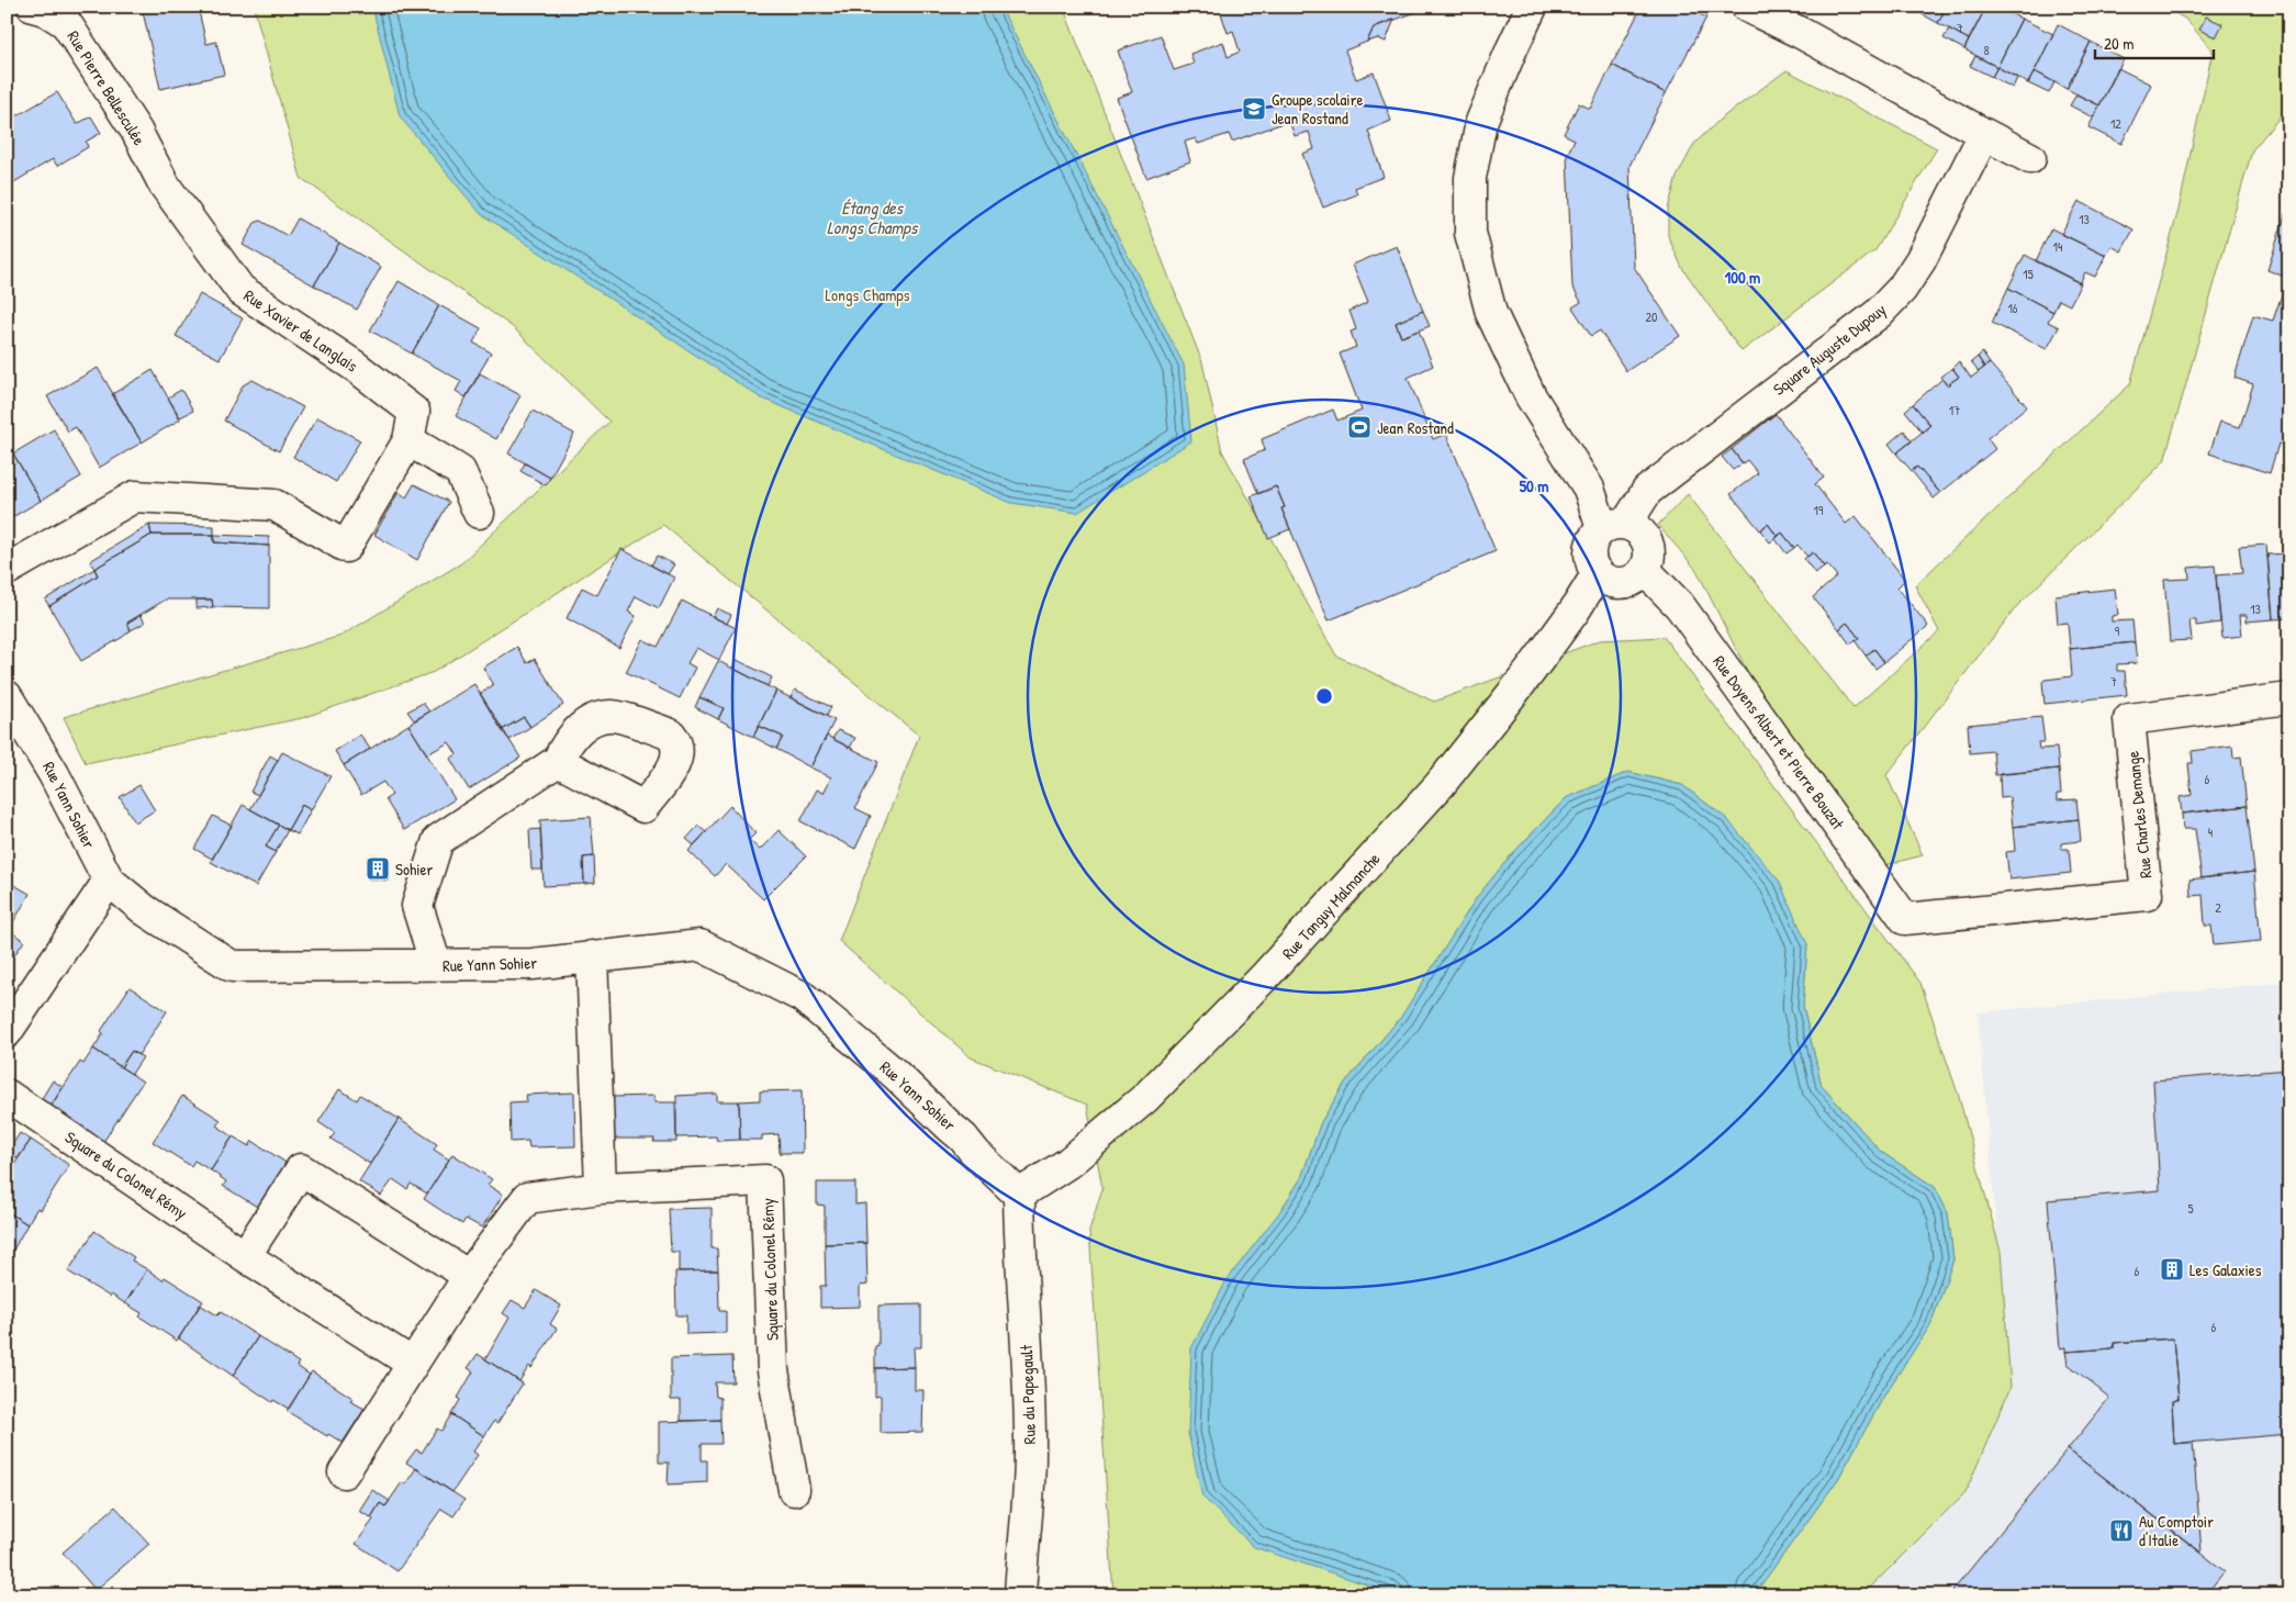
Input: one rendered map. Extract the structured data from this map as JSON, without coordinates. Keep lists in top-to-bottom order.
{
  "streets": {
    "street": [
      "Rue Pierre Bellesculée",
      "Rue Xavier de Langlais",
      "Square Auguste Dupouy",
      "Rue Doyens Albert et Pierre Bouzat",
      "Rue Yann Sohier",
      "Rue Charles Demange",
      "Rue Tanguy Malmanche",
      "Square du Colonel Rémy",
      "Rue du Papegault"
    ]
  },
  "crossings": [
    ["Rue Pierre Bellesculée", "Rue Xavier de Langlais"],
    ["Square Auguste Dupouy", "Rue Doyens Albert et Pierre Bouzat"],
    ["Square Auguste Dupouy", "Rue Tanguy Malmanche"],
    ["Rue Doyens Albert et Pierre Bouzat", "Rue Charles Demange"],
    ["Rue Doyens Albert et Pierre Bouzat", "Rue Tanguy Malmanche"],
    ["Rue Yann Sohier", "Rue Tanguy Malmanche"],
    ["Rue Yann Sohier", "Rue du Papegault"],
    ["Rue Tanguy Malmanche", "Rue du Papegault"]
  ],
  "water": ["Étang des Longs Champs"],
  "parks": ["Longs Champs"],
  "places": {
    "school or university": ["Groupe scolaire Jean Rostand"],
    "sports": ["Jean Rostand"],
    "building": ["Sohier", "Les Galaxies"],
    "restaurant": ["Au Comptoir d'Italie"]
  },
  "house_numbers": [
    "7",
    "8",
    "12",
    "13",
    "14",
    "15",
    "16",
    "20",
    "17",
    "19",
    "13",
    "9",
    "7",
    "6",
    "4",
    "2",
    "5",
    "6",
    "6"
  ],
  "scale_bar": "20 m",
  "rings": ["100 m", "50 m"]
}
